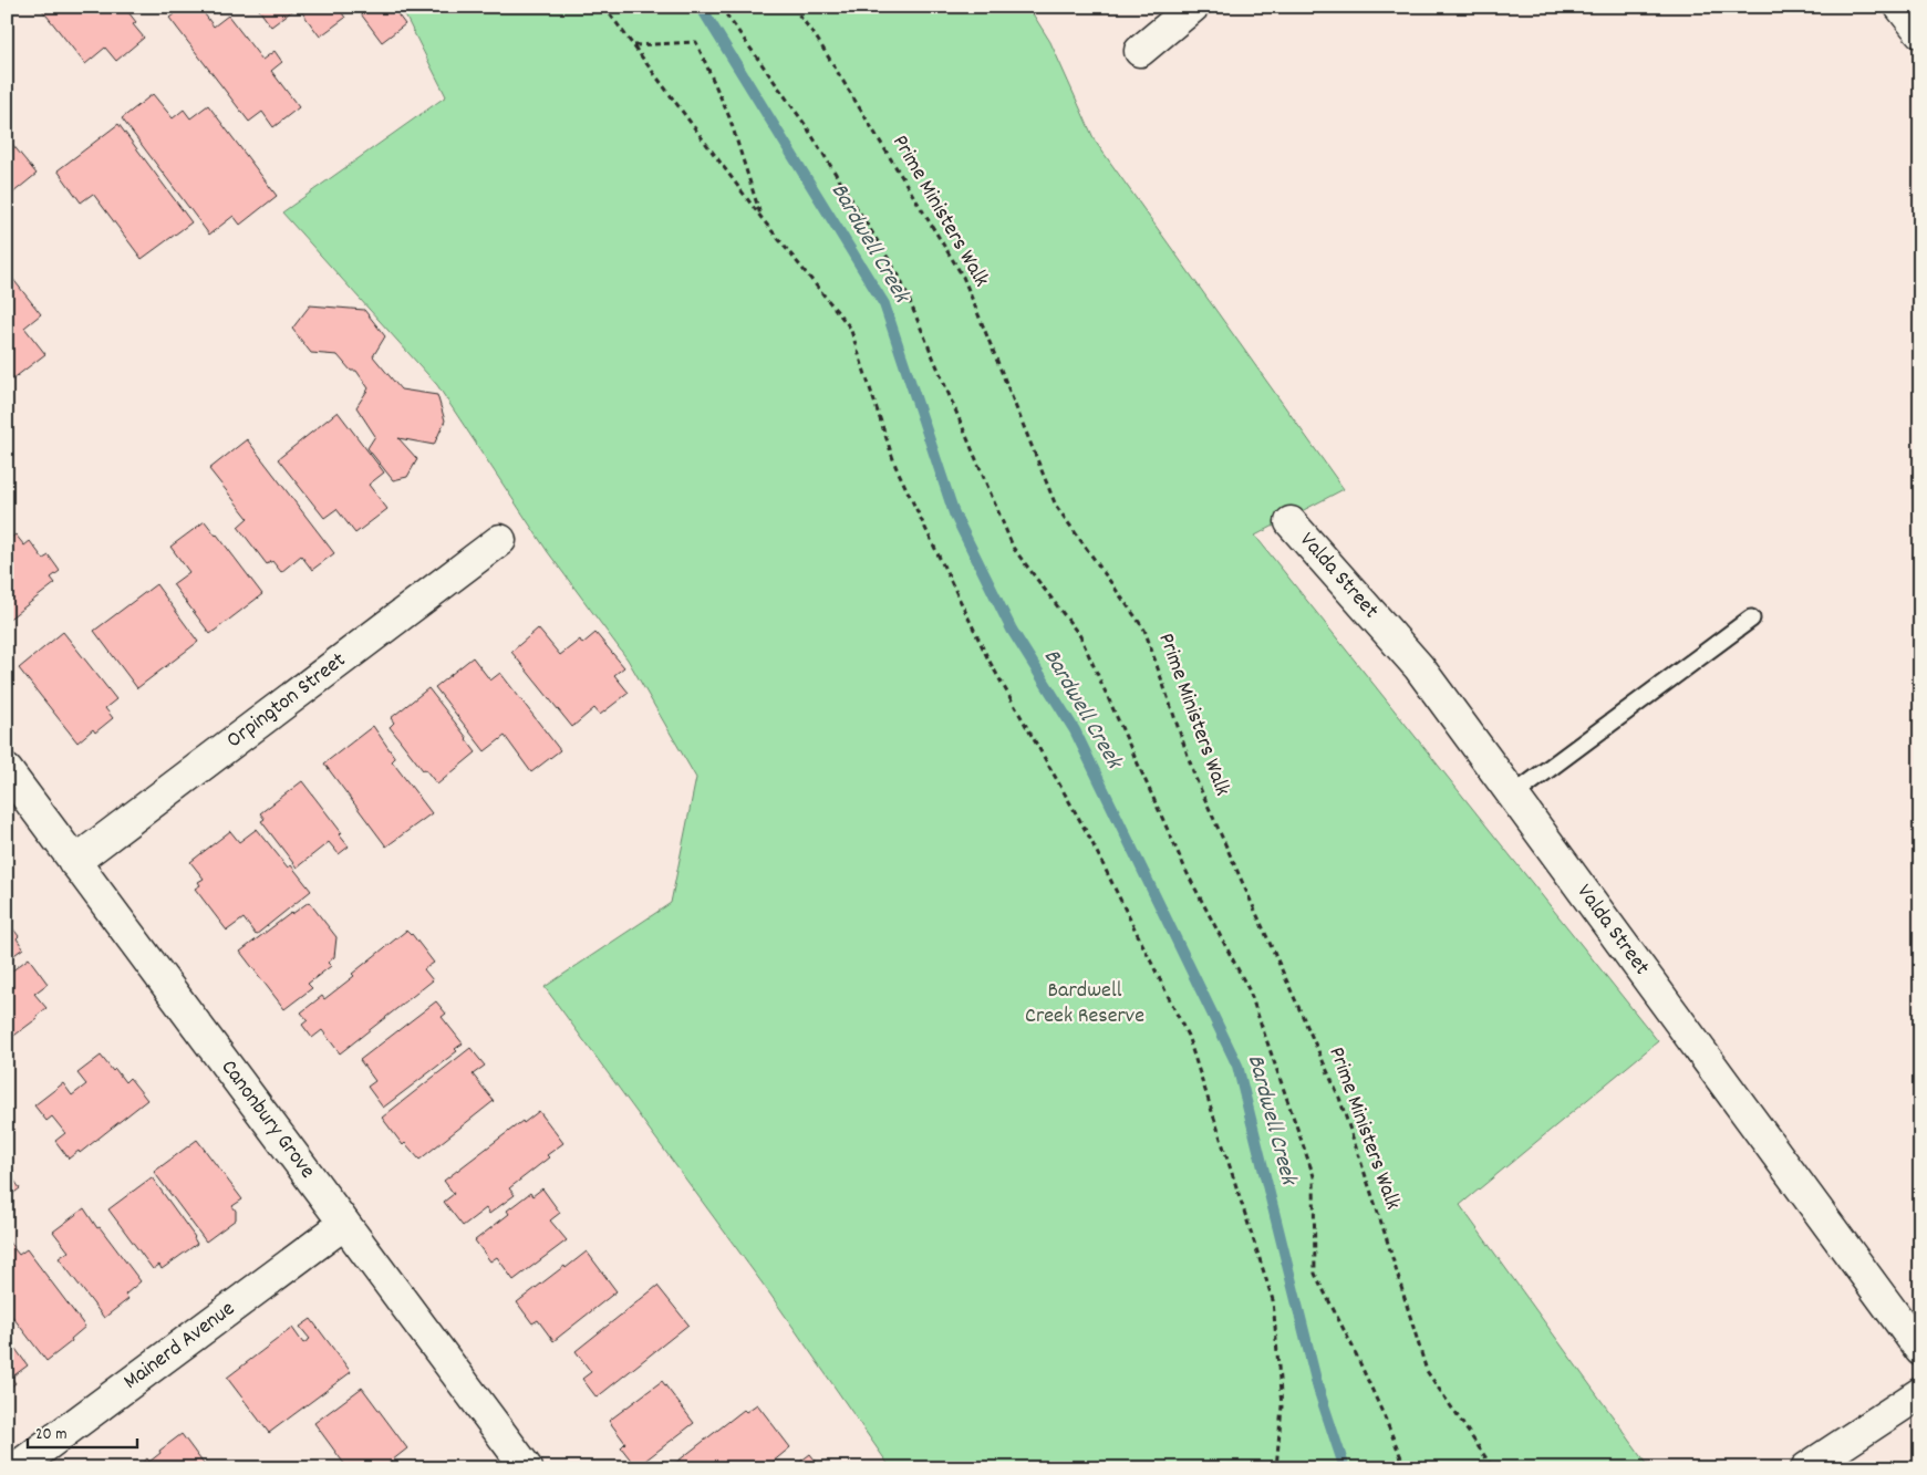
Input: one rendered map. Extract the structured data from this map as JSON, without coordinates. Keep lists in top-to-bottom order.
{
  "streets": {
    "street": [
      "Valda Street",
      "Orpington Street",
      "Canonbury Grove",
      "Mainerd Avenue"
    ],
    "path": ["Prime Ministers Walk"]
  },
  "crossings": [
    ["Orpington Street", "Canonbury Grove"],
    ["Canonbury Grove", "Mainerd Avenue"]
  ],
  "water": ["Bardwell Creek"],
  "parks": ["Bardwell Creek Reserve"],
  "scale_bar": "20 m"
}
